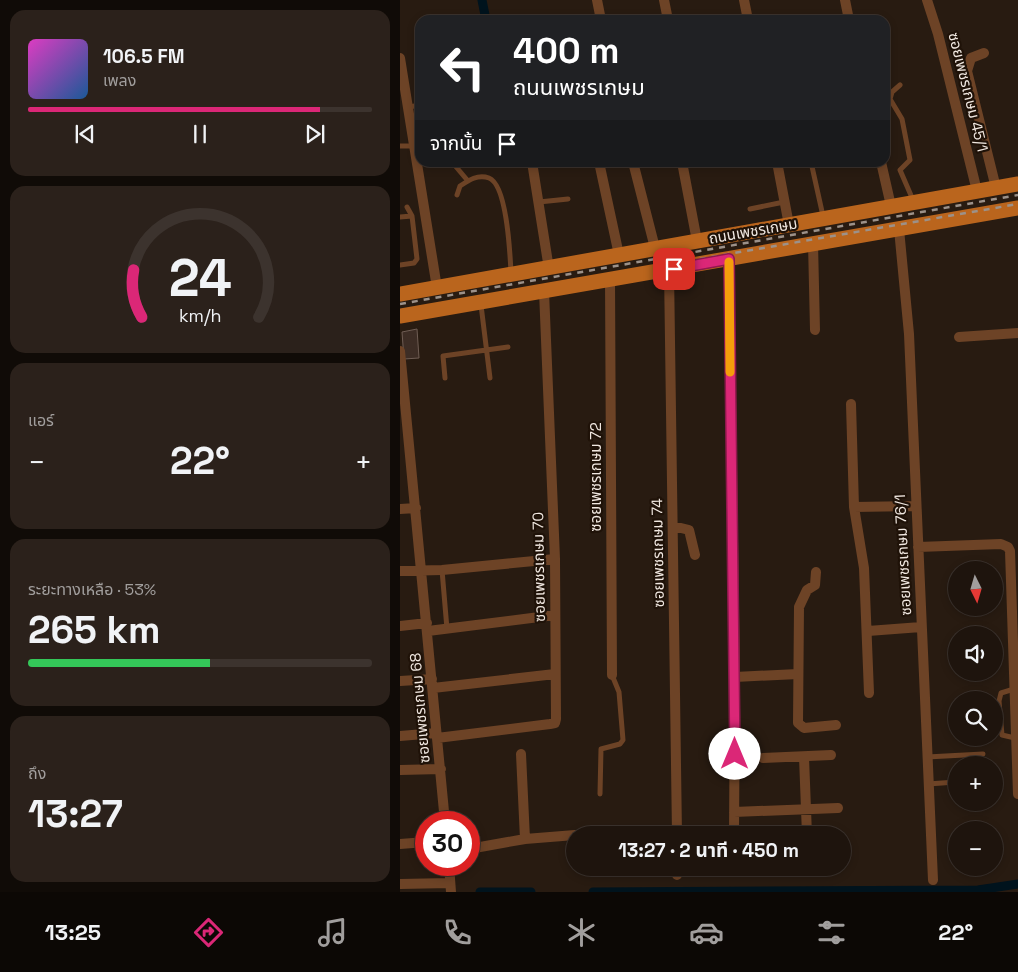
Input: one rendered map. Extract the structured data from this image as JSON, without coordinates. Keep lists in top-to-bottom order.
{
  "streets": {
    "main road": ["ถนนเพชรเกษม"],
    "street": [
      "ซอยเพชรเกษม 45/1",
      "ซอยเพชรเกษม 72",
      "ซอยเพชรเกษม 74",
      "ซอยเพชรเกษม 76/1",
      "ซอยเพชรเกษม 70",
      "ซอยเพชรเกษม 68"
    ]
  },
  "crossings": [
    ["ซอยเพชรเกษม 45/1", "ถนนเพชรเกษม"],
    ["ถนนเพชรเกษม", "ซอยเพชรเกษม 72"],
    ["ถนนเพชรเกษม", "ซอยเพชรเกษม 74"],
    ["ถนนเพชรเกษม", "ซอยเพชรเกษม 76/1"],
    ["ถนนเพชรเกษม", "ซอยเพชรเกษม 70"],
    ["ซอยเพชรเกษม 70", "ซอยเพชรเกษม 68"]
  ],
  "north": "bottom",
  "page": {
    "turn": ["400 m", "ถนนเพชรเกษม"],
    "song": ["106.5 FM", "เพลง"],
    "then": "จากนั้น",
    "tile": [
      "แอร์",
      ["ระยะทางเหลือ · 53%", "265 km"],
      ["ถึง", "13:27"]
    ],
    "heat": ["−", "22°", "+"],
    "map_buttons": ["+", "−"],
    "limit": "30",
    "trip": "13:27 · 2 นาที · 450 m",
    "tabs": ["13:25", "22°"],
    "gauge": ["24", "km/h"]
  }
}
